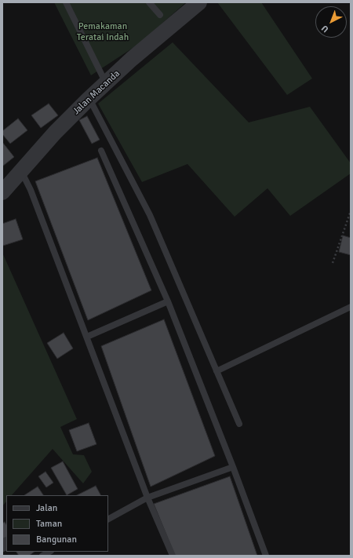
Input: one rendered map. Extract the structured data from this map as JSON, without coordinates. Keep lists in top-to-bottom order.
{
  "streets": {
    "street": ["Jalan Macanda"]
  },
  "parks": ["Pemakaman Teratai Indah"],
  "legend": ["Jalan", "Taman", "Bangunan"],
  "north": "bottom left"
}
